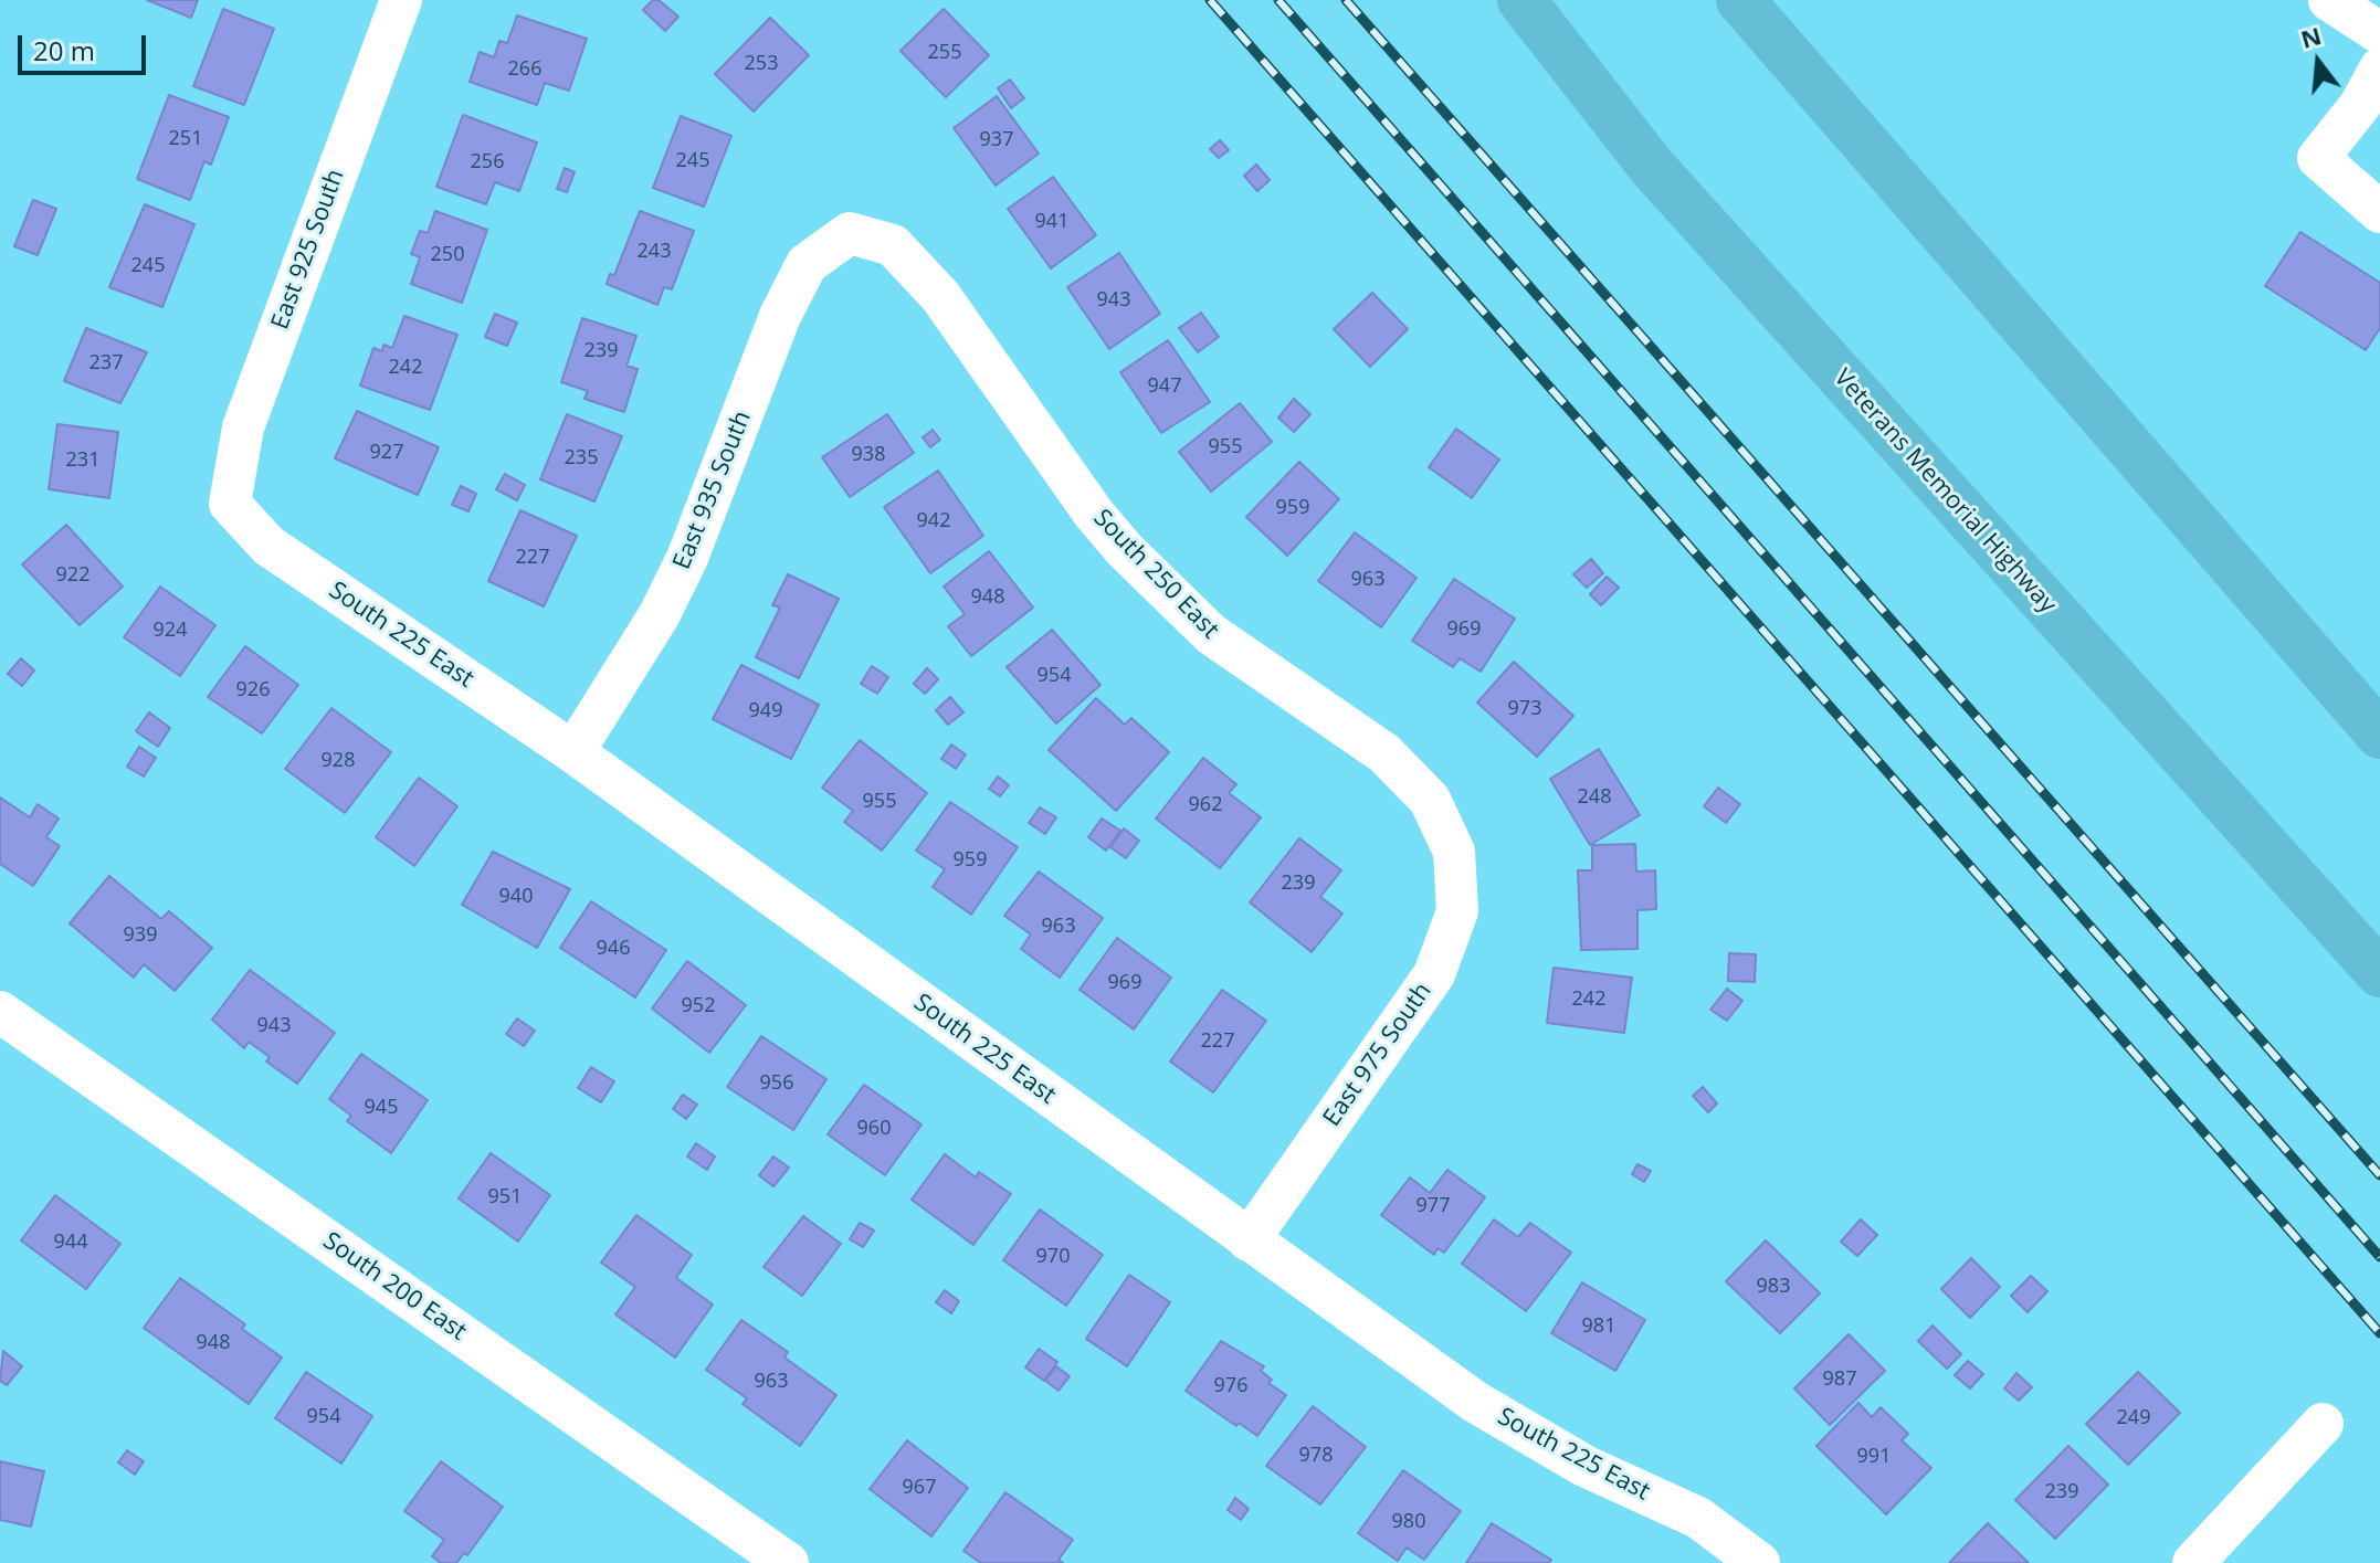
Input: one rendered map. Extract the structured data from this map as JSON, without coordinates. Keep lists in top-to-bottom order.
{
  "streets": {
    "highway": ["Veterans Memorial Highway"],
    "street": [
      "East 925 South",
      "East 935 South",
      "South 250 East",
      "South 225 East",
      "East 975 South",
      "South 200 East"
    ]
  },
  "crossings": [
    ["East 925 South", "South 225 East"],
    ["East 935 South", "South 250 East"],
    ["East 935 South", "South 225 East"],
    ["South 250 East", "East 975 South"],
    ["South 225 East", "East 975 South"]
  ],
  "house_numbers": [
    "255",
    "253",
    "266",
    "251",
    "937",
    "245",
    "256",
    "941",
    "243",
    "250",
    "245",
    "943",
    "239",
    "237",
    "242",
    "947",
    "955",
    "927",
    "938",
    "235",
    "231",
    "959",
    "942",
    "227",
    "922",
    "963",
    "948",
    "969",
    "924",
    "954",
    "926",
    "973",
    "949",
    "928",
    "248",
    "955",
    "962",
    "959",
    "239",
    "940",
    "963",
    "939",
    "946",
    "969",
    "242",
    "952",
    "943",
    "227",
    "956",
    "945",
    "960",
    "951",
    "977",
    "944",
    "970",
    "983",
    "981",
    "948",
    "987",
    "963",
    "976",
    "954",
    "249",
    "978",
    "991",
    "967",
    "239",
    "980"
  ],
  "scale_bar": "20 m",
  "north": "top"
}
